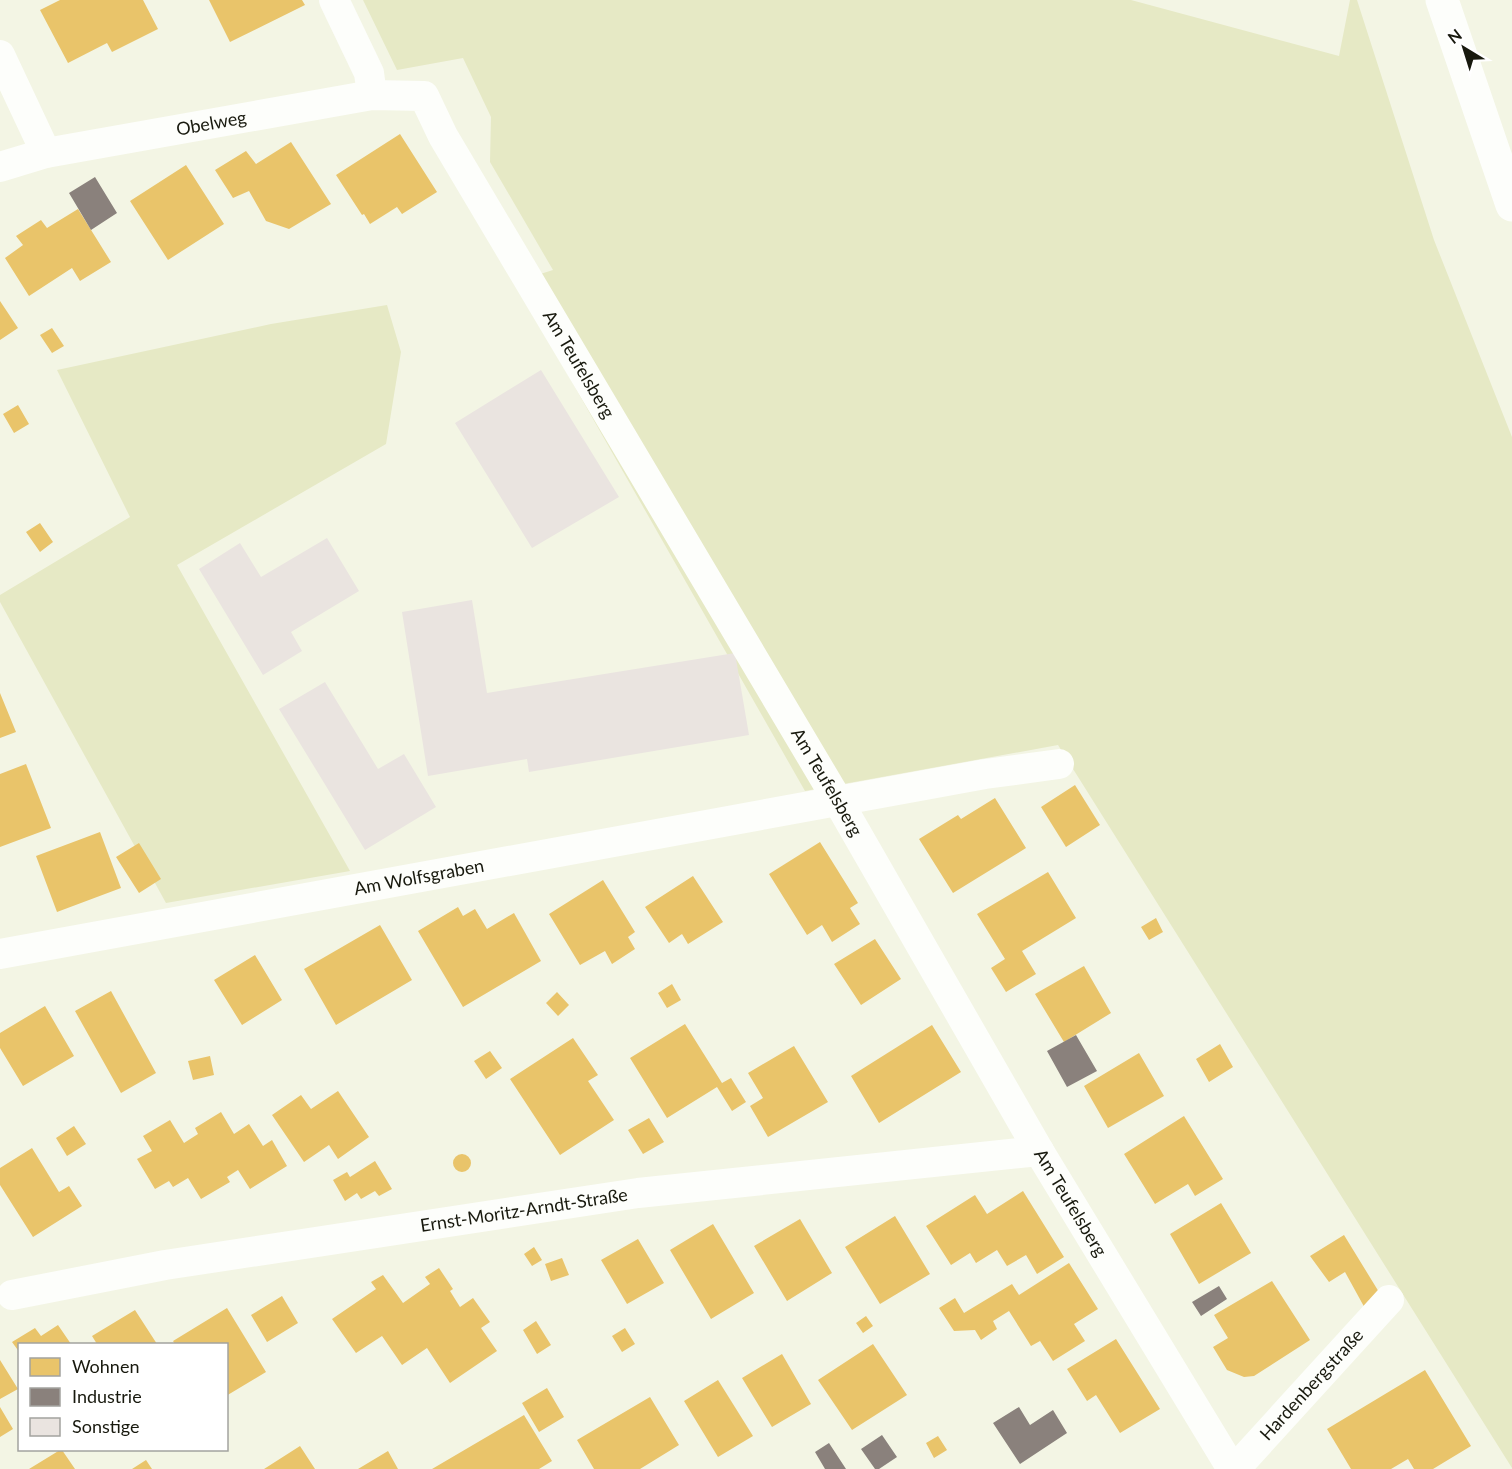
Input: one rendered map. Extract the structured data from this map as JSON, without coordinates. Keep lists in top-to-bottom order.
{
  "streets": {
    "street": [
      "Obelweg",
      "Am Teufelsberg",
      "Am Wolfsgraben",
      "Ernst-Moritz-Arndt-Straße",
      "Hardenbergstraße"
    ]
  },
  "crossings": [
    ["Obelweg", "Am Teufelsberg"],
    ["Am Teufelsberg", "Am Wolfsgraben"],
    ["Am Teufelsberg", "Ernst-Moritz-Arndt-Straße"],
    ["Am Teufelsberg", "Hardenbergstraße"]
  ],
  "legend": ["Wohnen", "Industrie", "Sonstige"],
  "north": "top left"
}
